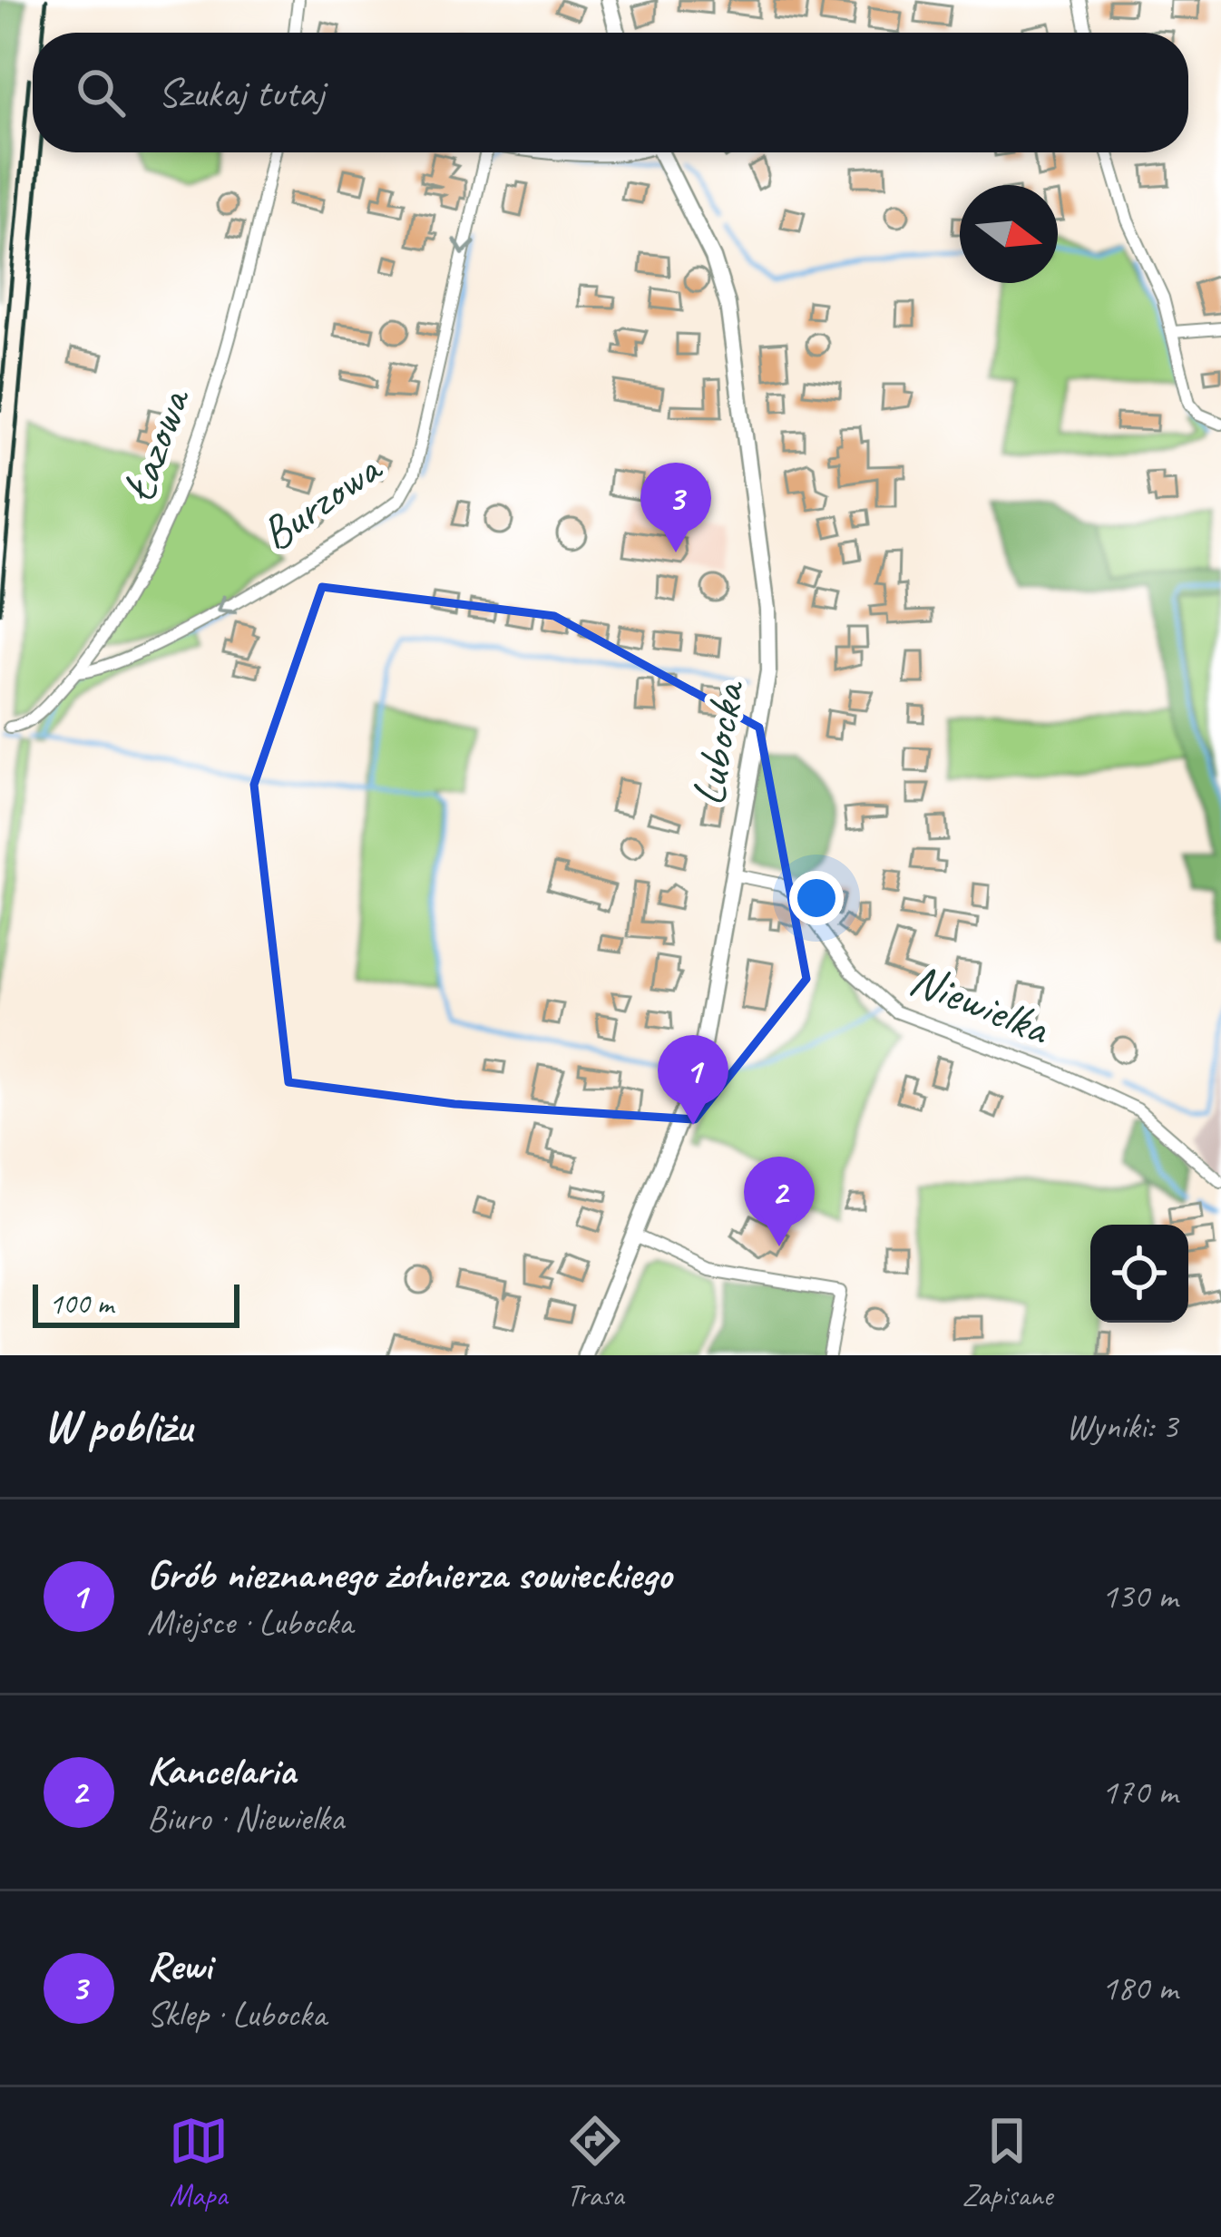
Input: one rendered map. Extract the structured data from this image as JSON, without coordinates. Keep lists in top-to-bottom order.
{
  "streets": {
    "street": [
      "Łazowa",
      "Burzowa",
      "Lubocka",
      "Niewielka"
    ]
  },
  "crossings": [
    ["Łazowa", "Burzowa"],
    ["Lubocka", "Niewielka"]
  ],
  "one_way": ["Burzowa"],
  "scale_bar": "100 m",
  "north": "right",
  "page": {
    "search": "Szukaj tutaj",
    "pins": ["3", "1", "2"],
    "scale": "100 m",
    "heading": ["W pobliżu", "Wyniki: 3"],
    "list": [
      {
        "mark": "1",
        "name": "Grób nieznanego żołnierza sowieckiego",
        "note": "Miejsce · Lubocka",
        "value": "130 m"
      },
      {
        "mark": "2",
        "name": "Kancelaria",
        "note": "Biuro · Niewielka",
        "value": "170 m"
      },
      {
        "mark": "3",
        "name": "Rewi",
        "note": "Sklep · Lubocka",
        "value": "180 m"
      }
    ],
    "nav": ["Mapa", "Trasa", "Zapisane"]
  }
}
